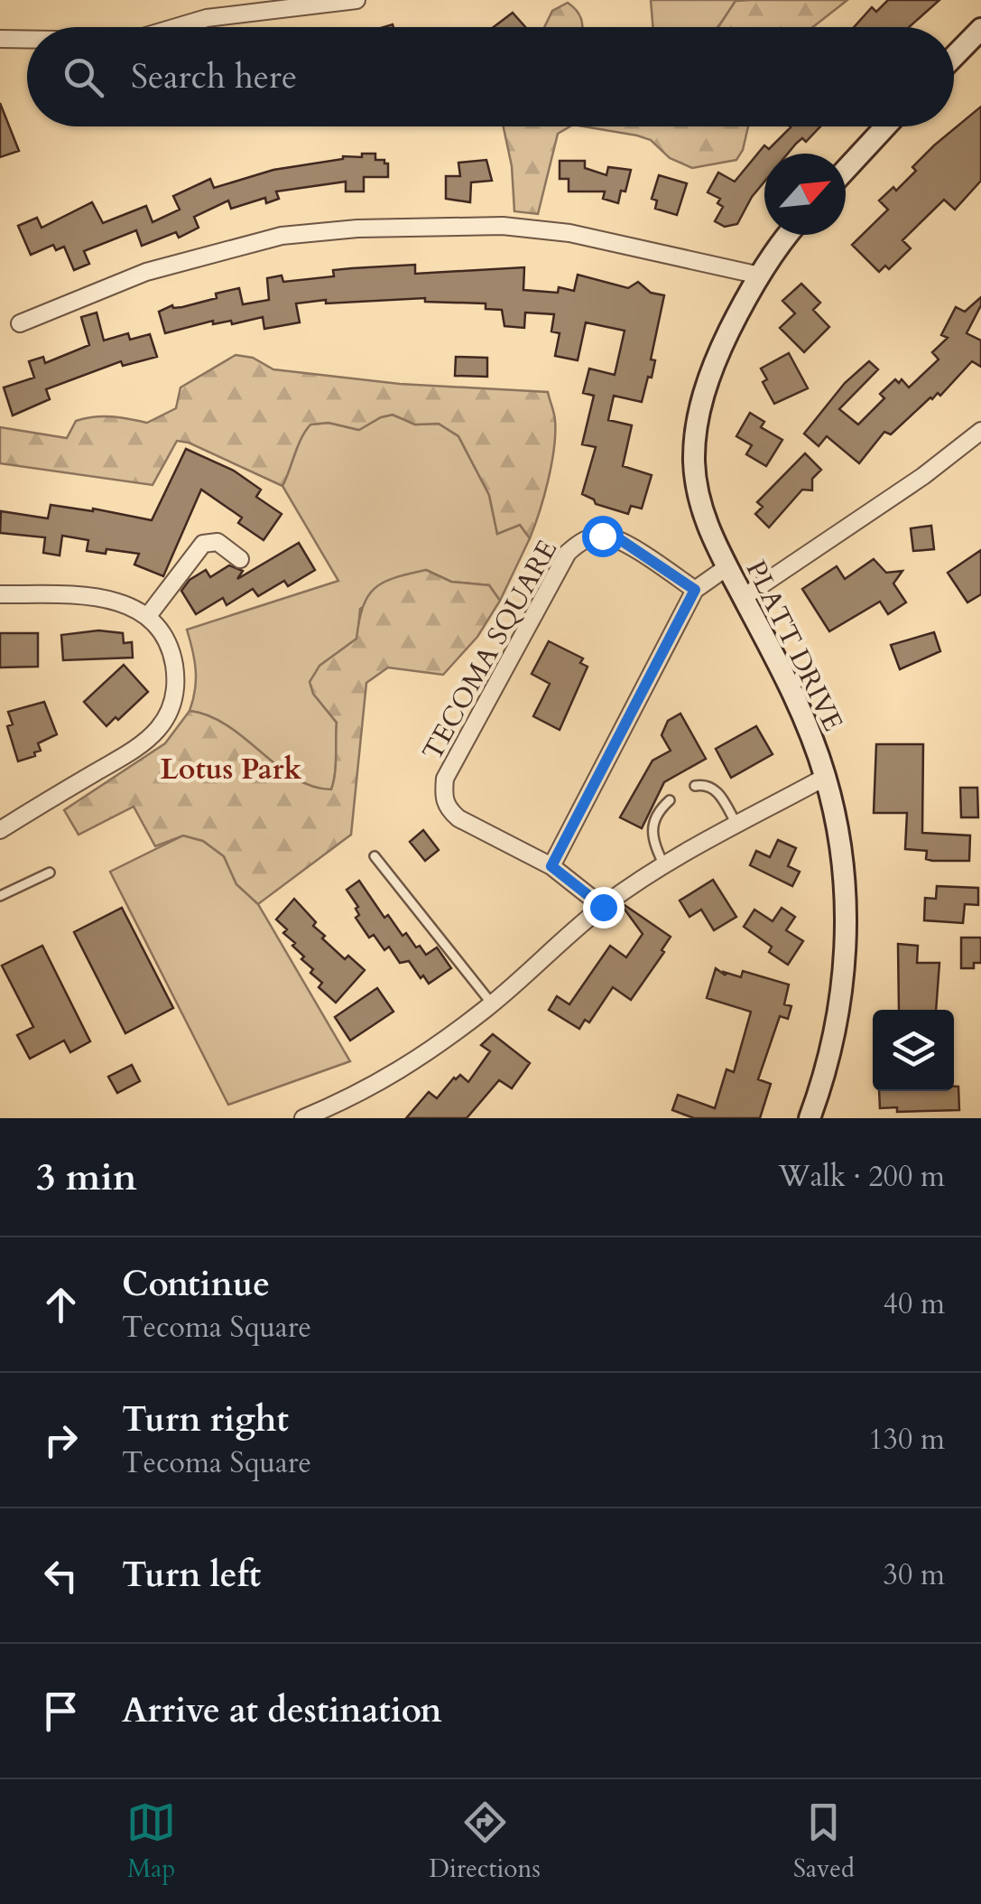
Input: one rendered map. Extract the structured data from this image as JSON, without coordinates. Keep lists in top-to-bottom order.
{
  "streets": {
    "street": ["PLATT DRIVE", "TECOMA SQUARE"]
  },
  "districts": ["Lotus Park"],
  "north": "top right",
  "page": {
    "search": "Search here",
    "heading": ["3 min", "Walk · 200 m"],
    "list": [
      ["Continue", "Tecoma Square", "40 m"],
      ["Turn right", "Tecoma Square", "130 m"],
      ["Turn left", "30 m"],
      "Arrive at destination"
    ],
    "nav": ["Map", "Directions", "Saved"]
  }
}
